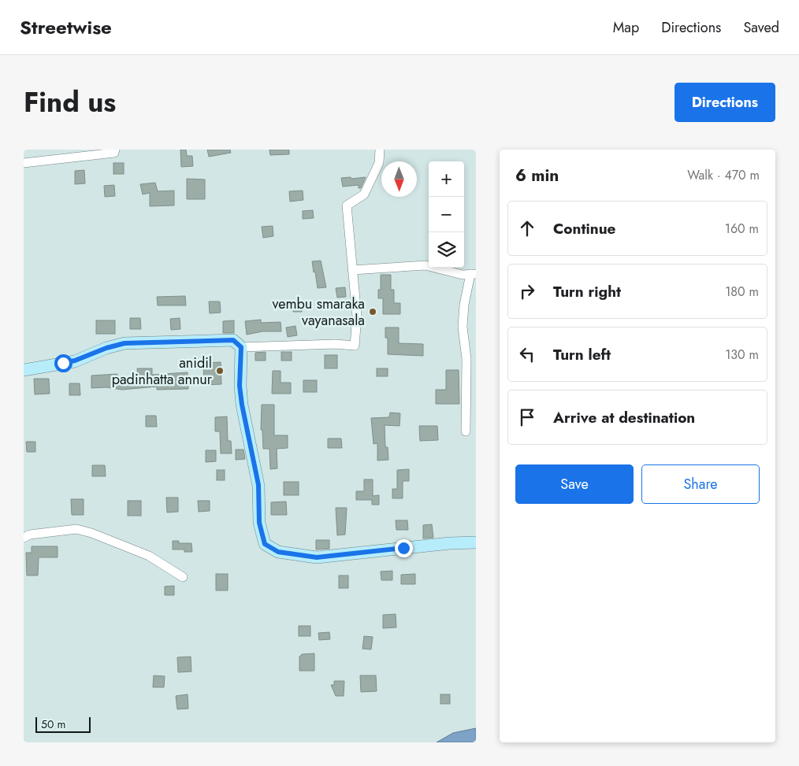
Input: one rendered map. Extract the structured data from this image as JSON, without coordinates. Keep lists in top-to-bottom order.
{
  "places": ["vembu smaraka vayanasala", "anidil padinhatta annur"],
  "scale_bar": "50 m",
  "north": "bottom",
  "page": {
    "header": "Streetwise",
    "nav": ["Map", "Directions", "Saved"],
    "title": "Find us",
    "buttons": [
      "Directions",
      ["Save", "Share"]
    ],
    "heading": ["6 min", "Walk · 470 m"],
    "map_buttons": ["+", "−"],
    "list": [
      ["Continue", "160 m"],
      ["Turn right", "180 m"],
      ["Turn left", "130 m"],
      "Arrive at destination"
    ],
    "scale": "50 m"
  }
}
